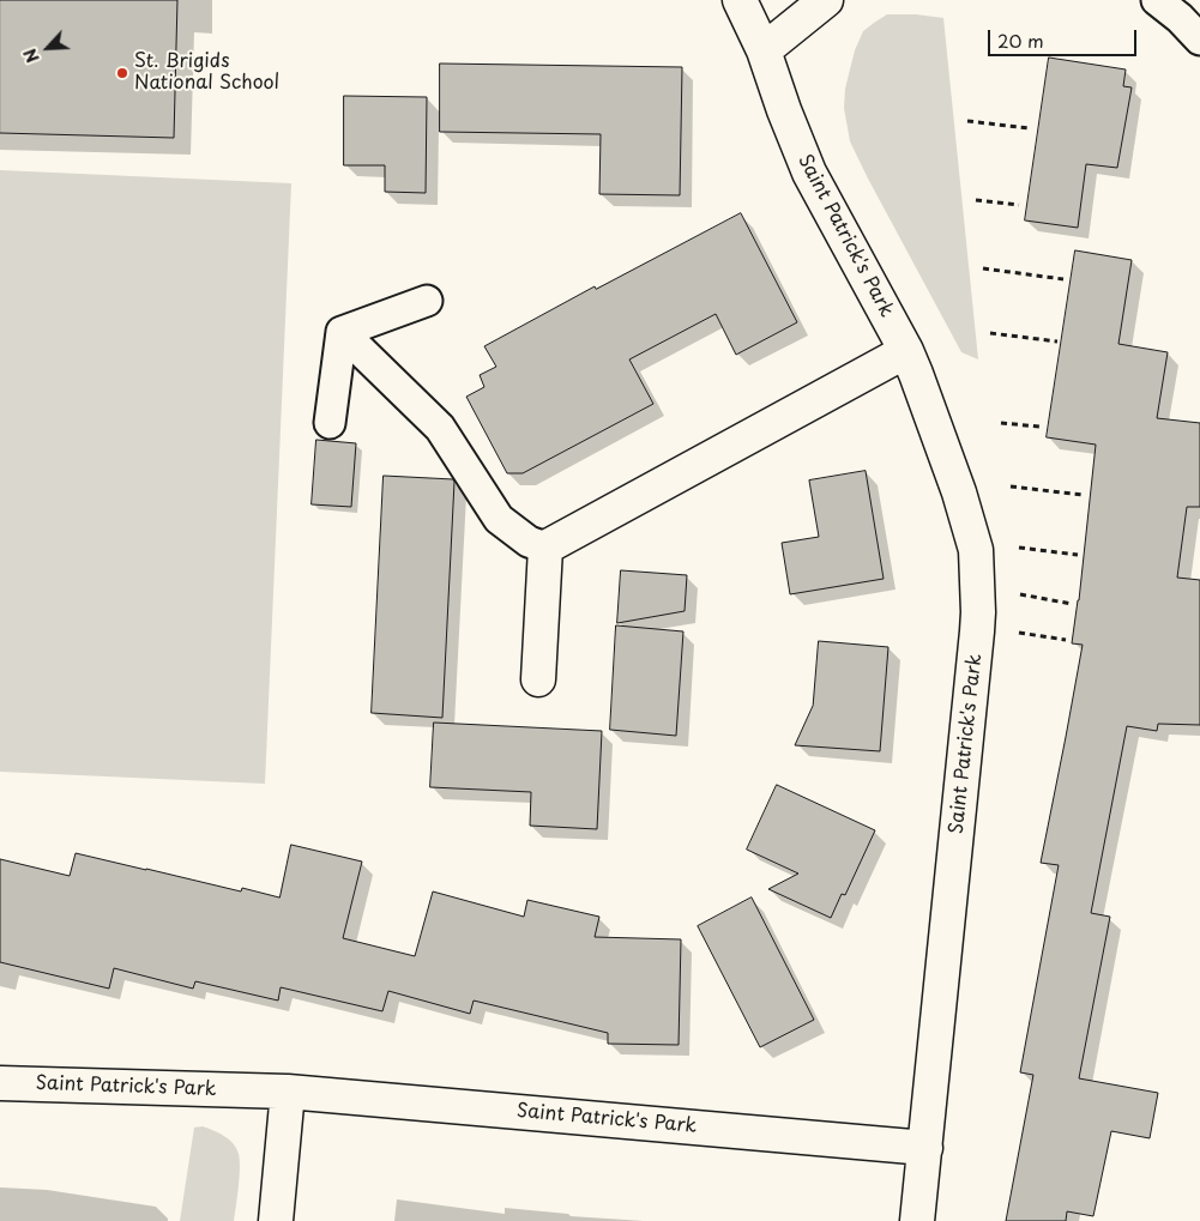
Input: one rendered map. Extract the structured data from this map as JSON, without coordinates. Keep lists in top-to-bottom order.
{
  "streets": {
    "street": ["Saint Patrick's Park"]
  },
  "places": ["St. Brigids National School"],
  "scale_bar": "20 m",
  "north": "bottom left"
}
